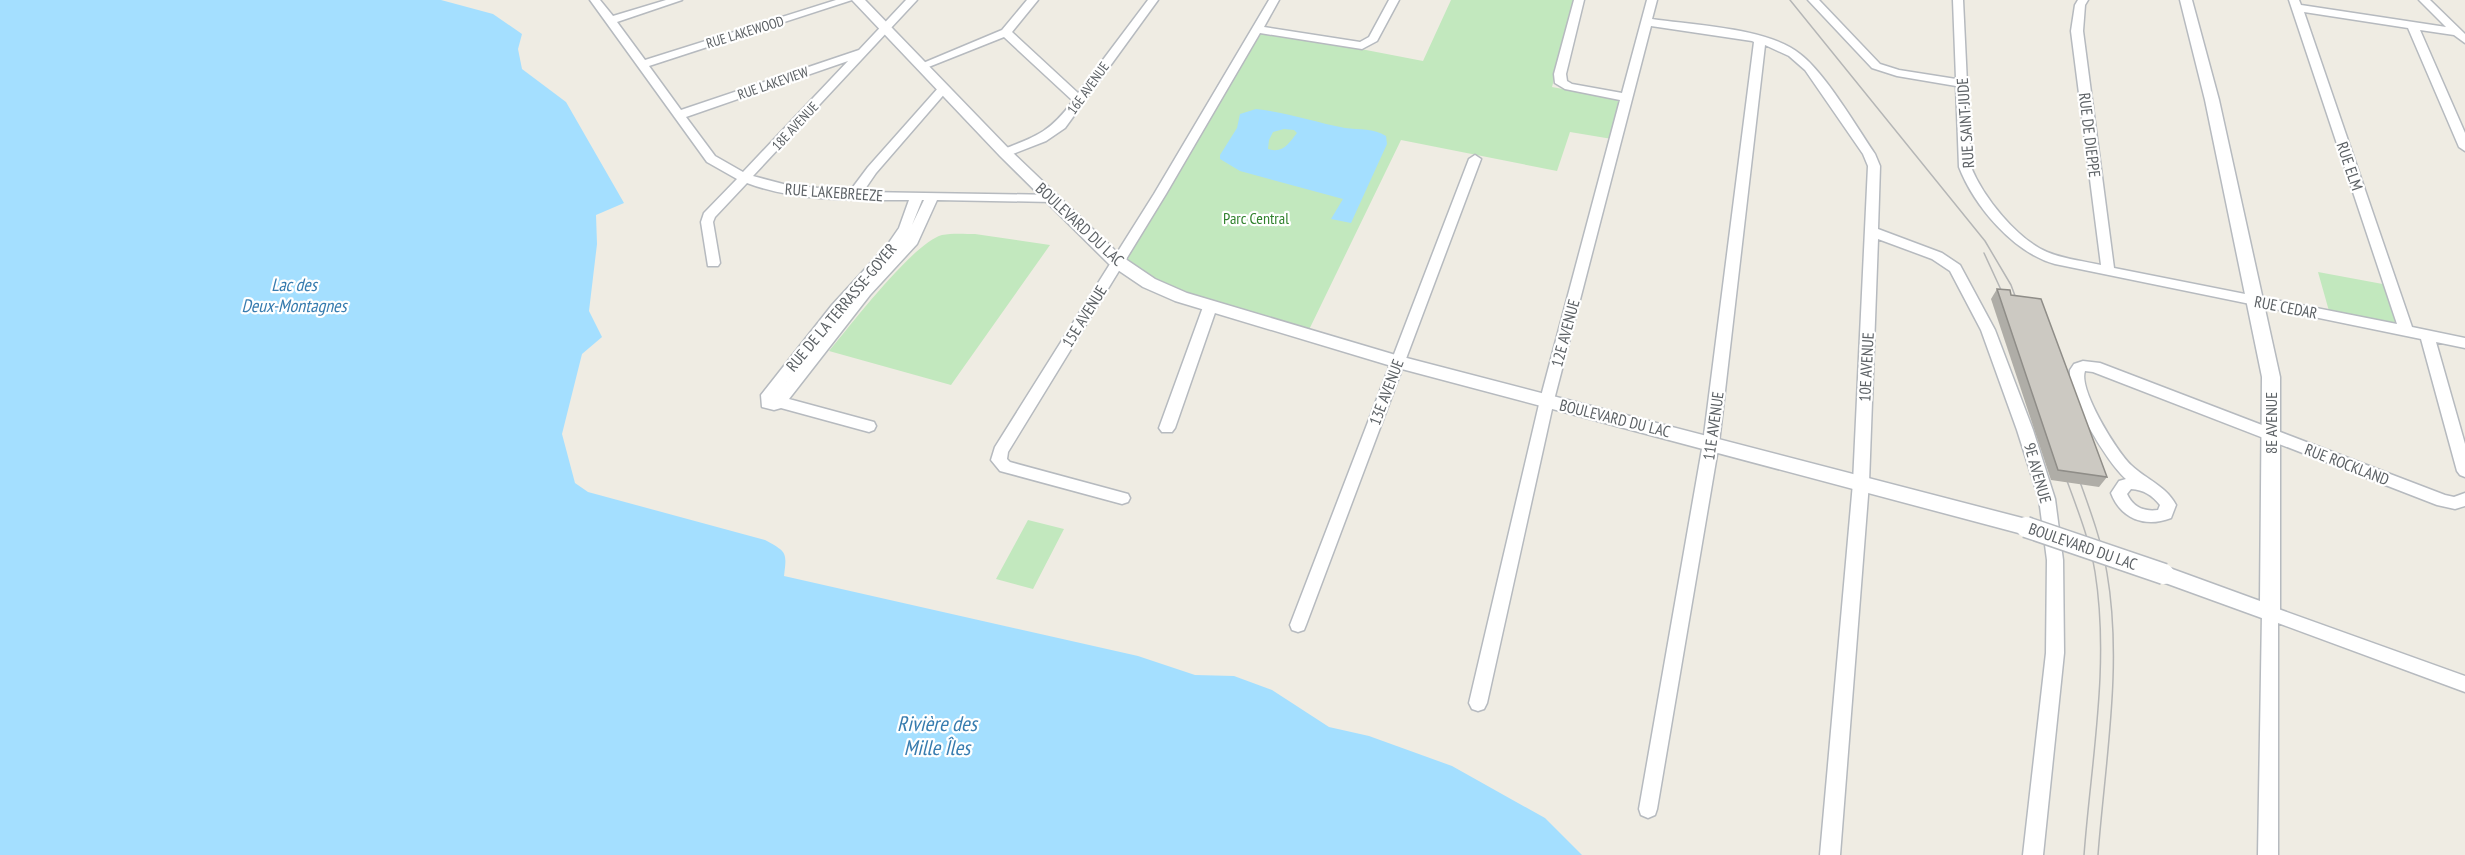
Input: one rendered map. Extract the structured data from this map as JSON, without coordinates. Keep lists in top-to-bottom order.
{
  "streets": {
    "street": [
      "RUE LAKEWOOD",
      "RUE LAKEVIEW",
      "16E AVENUE",
      "RUE SAINT-JUDE",
      "18E AVENUE",
      "RUE DE DIEPPE",
      "RUE ELM",
      "RUE LAKEBREEZE",
      "BOULEVARD DU LAC",
      "RUE DE LA TERRASSE-GOYER",
      "RUE CEDAR",
      "15E AVENUE",
      "12E AVENUE",
      "10E AVENUE",
      "13E AVENUE",
      "8E AVENUE",
      "11E AVENUE",
      "RUE ROCKLAND",
      "9E AVENUE"
    ]
  },
  "crossings": [
    ["RUE LAKEWOOD", "RUE LAKEBREEZE"],
    ["RUE LAKEVIEW", "18E AVENUE"],
    ["RUE LAKEVIEW", "RUE LAKEBREEZE"],
    ["16E AVENUE", "BOULEVARD DU LAC"],
    ["RUE SAINT-JUDE", "RUE DE DIEPPE"],
    ["RUE SAINT-JUDE", "RUE CEDAR"],
    ["18E AVENUE", "RUE LAKEBREEZE"],
    ["18E AVENUE", "BOULEVARD DU LAC"],
    ["RUE DE DIEPPE", "RUE CEDAR"],
    ["RUE ELM", "RUE CEDAR"],
    ["RUE LAKEBREEZE", "BOULEVARD DU LAC"],
    ["RUE LAKEBREEZE", "RUE DE LA TERRASSE-GOYER"],
    ["BOULEVARD DU LAC", "15E AVENUE"],
    ["BOULEVARD DU LAC", "12E AVENUE"],
    ["BOULEVARD DU LAC", "10E AVENUE"],
    ["BOULEVARD DU LAC", "13E AVENUE"],
    ["BOULEVARD DU LAC", "8E AVENUE"],
    ["BOULEVARD DU LAC", "11E AVENUE"],
    ["RUE CEDAR", "8E AVENUE"],
    ["12E AVENUE", "10E AVENUE"],
    ["10E AVENUE", "11E AVENUE"],
    ["10E AVENUE", "9E AVENUE"],
    ["8E AVENUE", "RUE ROCKLAND"]
  ],
  "water": ["Lac des Deux-Montagnes", "Rivière des Mille Îles"],
  "parks": ["Parc Central"]
}
